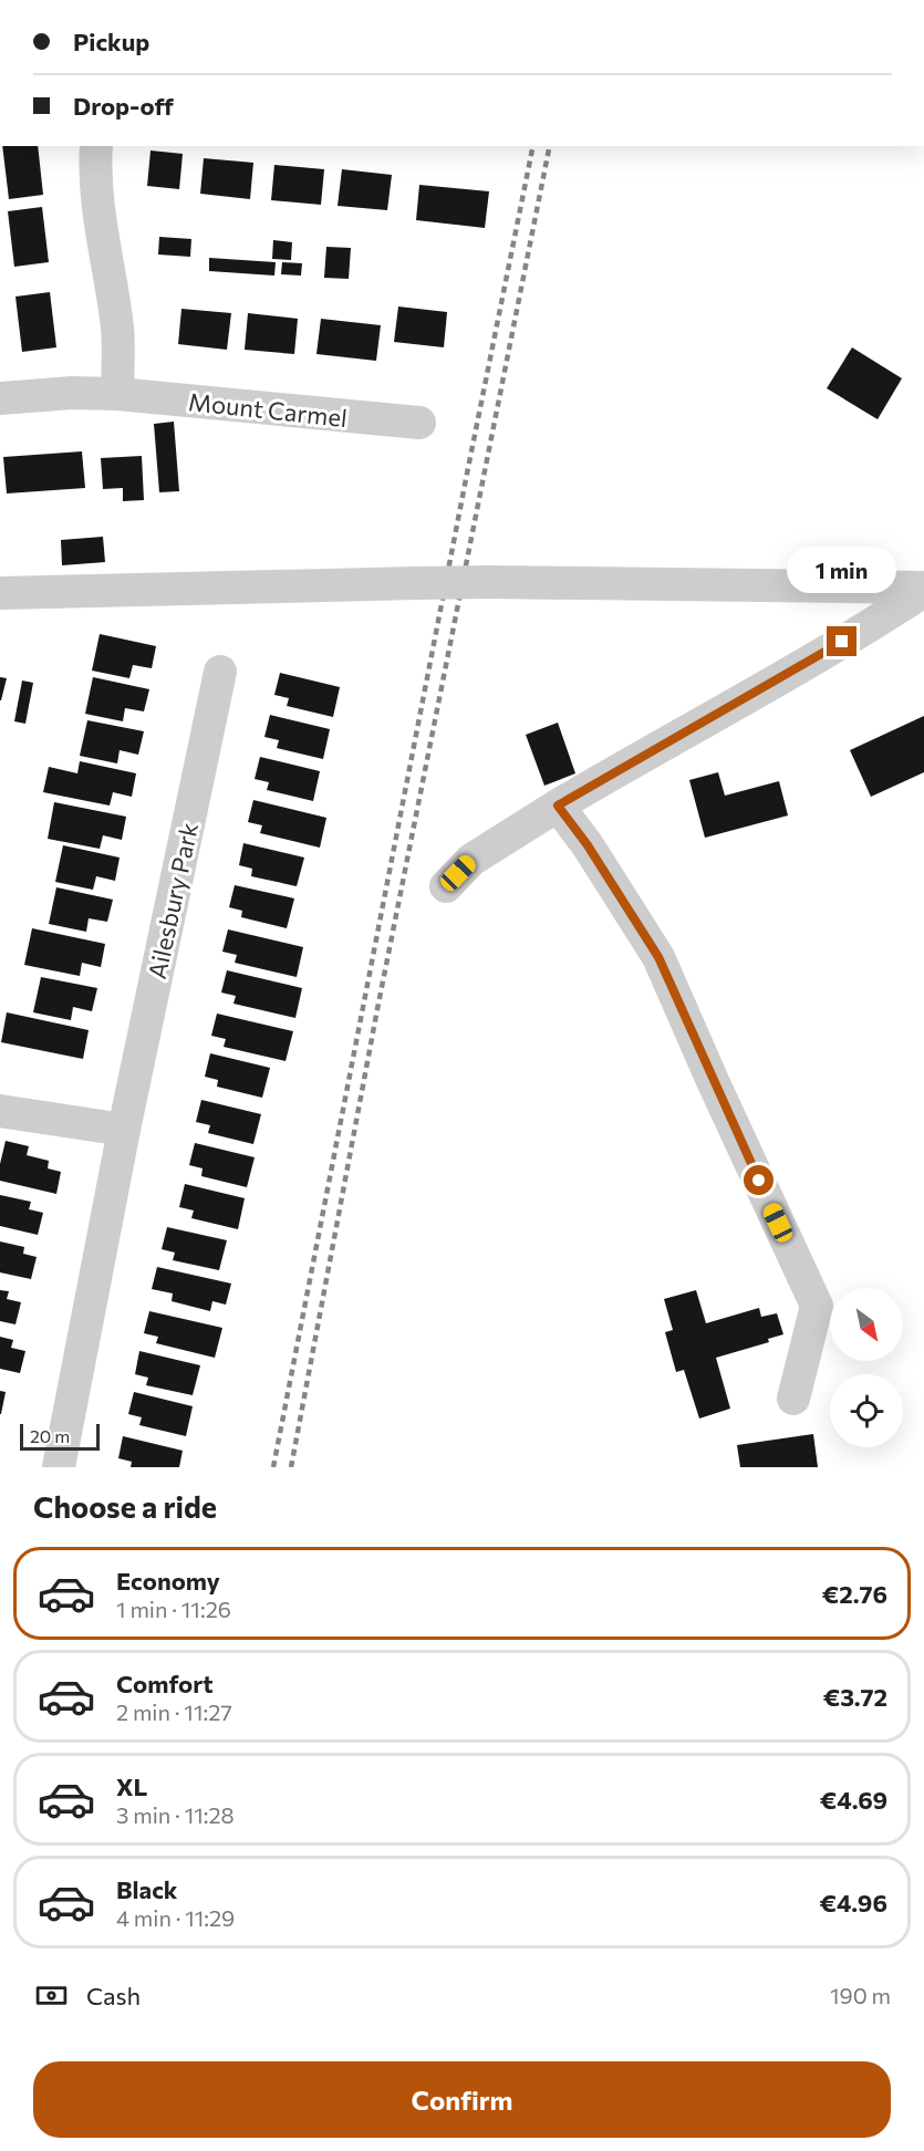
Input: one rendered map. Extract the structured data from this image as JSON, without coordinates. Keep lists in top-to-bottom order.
{
  "streets": {
    "street": ["Mount Carmel", "Ailesbury Park"]
  },
  "scale_bar": "20 m",
  "north": "bottom right",
  "page": {
    "banner": ["Pickup", "Drop-off"],
    "bubble": "1 min",
    "scale": "20 m",
    "heading": "Choose a ride",
    "list": [
      {
        "name": "Economy",
        "note": "1 min · 11:26",
        "value": "€2.76"
      },
      {
        "name": "Comfort",
        "note": "2 min · 11:27",
        "value": "€3.72"
      },
      {
        "name": "XL",
        "note": "3 min · 11:28",
        "value": "€4.69"
      },
      {
        "name": "Black",
        "note": "4 min · 11:29",
        "value": "€4.96"
      }
    ],
    "pay": ["Cash", "190 m"],
    "buttons": "Confirm"
  }
}
